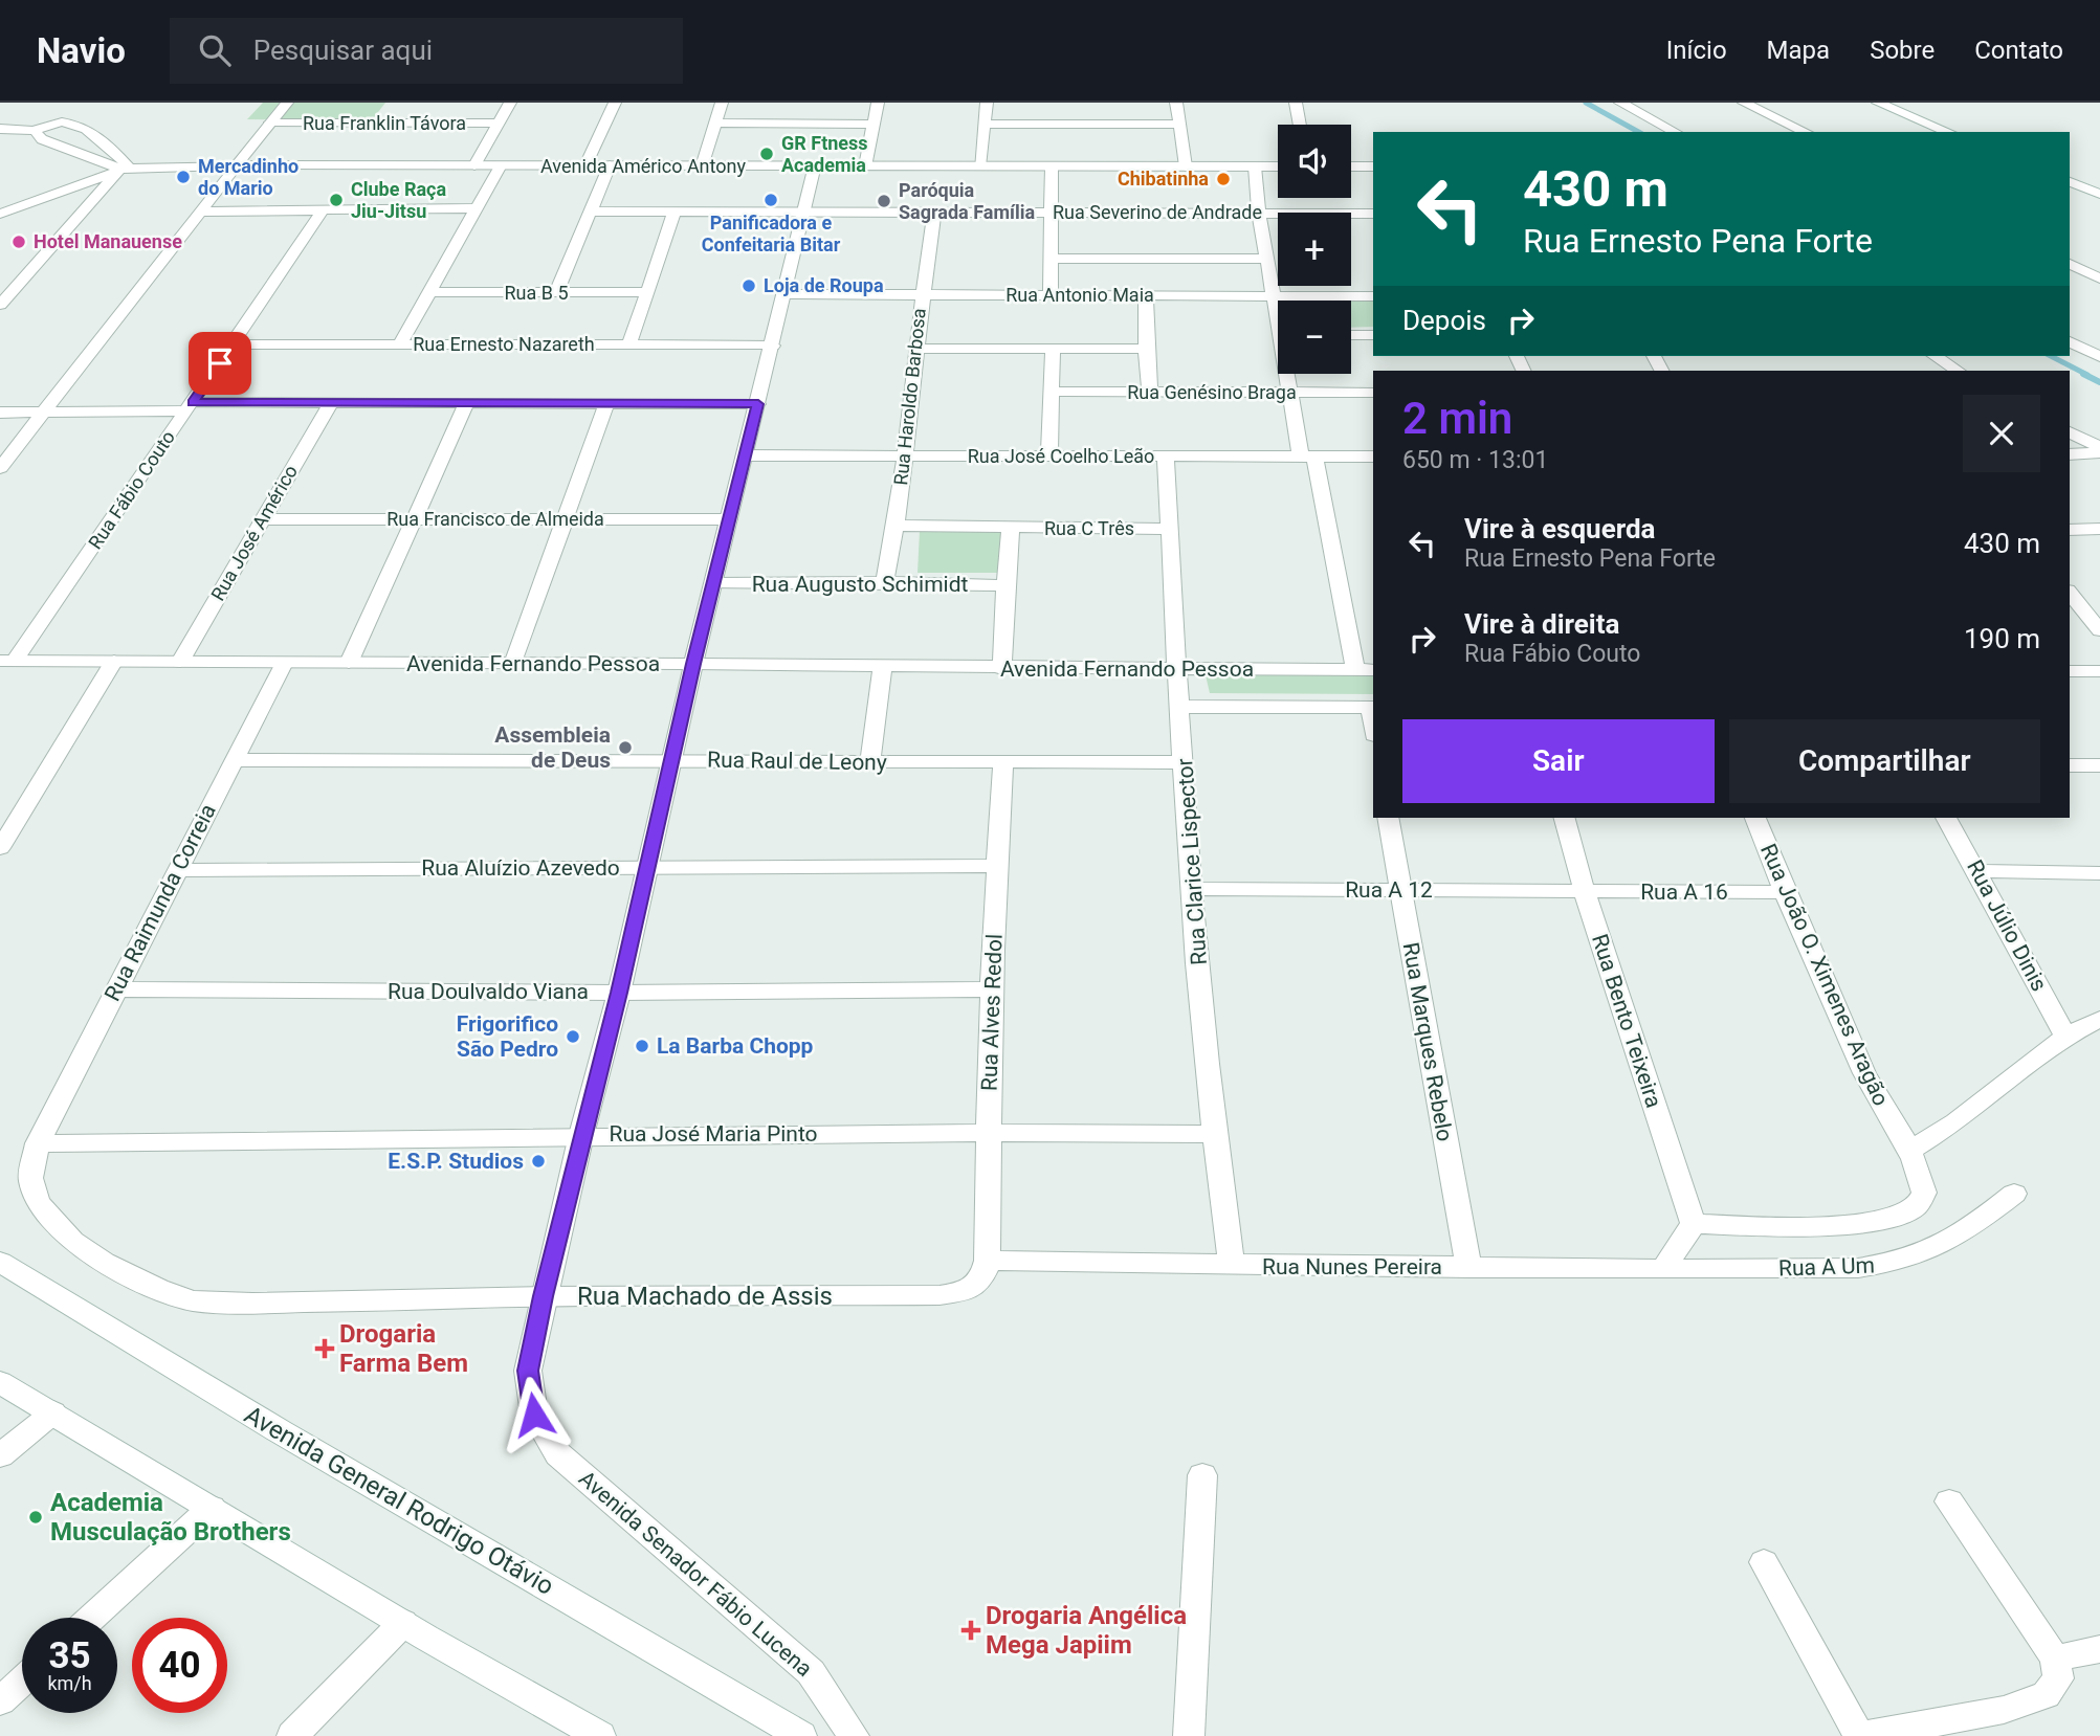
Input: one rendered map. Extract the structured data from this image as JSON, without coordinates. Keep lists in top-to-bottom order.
{
  "streets": {
    "street": [
      "Rua Franklin Távora",
      "Avenida Américo Antony",
      "Rua Severino de Andrade",
      "Rua B 5",
      "Rua Antonio Maia",
      "Rua Ernesto Nazareth",
      "Rua Genésino Braga",
      "Rua Haroldo Barbosa",
      "Rua José Coelho Leão",
      "Rua Fábio Couto",
      "Rua Francisco de Almeida",
      "Rua C Três",
      "Rua José Américo",
      "Rua Augusto Schimidt",
      "Avenida Fernando Pessoa",
      "Rua Raul de Leony",
      "Rua Clarice Lispector",
      "Rua Aluízio Azevedo",
      "Rua A 12",
      "Rua A 16",
      "Rua Raimunda Correia",
      "Rua Júlio Dinis",
      "Rua João O. Ximenes Aragão",
      "Rua Doulvaldo Viana",
      "Rua Alves Redol",
      "Rua Bento Teixeira",
      "Rua Marques Rebelo",
      "Rua José Maria Pinto",
      "Rua Nunes Pereira",
      "Rua A Um",
      "Rua Machado de Assis",
      "Avenida General Rodrigo Otávio",
      "Avenida Senador Fábio Lucena"
    ]
  },
  "crossings": [
    ["Avenida Américo Antony", "Avenida Senador Fábio Lucena"],
    ["Rua Severino de Andrade", "Rua Haroldo Barbosa"],
    ["Rua Severino de Andrade", "Avenida Senador Fábio Lucena"],
    ["Rua Antonio Maia", "Rua Haroldo Barbosa"],
    ["Rua Antonio Maia", "Avenida Senador Fábio Lucena"],
    ["Rua Ernesto Nazareth", "Rua Fábio Couto"],
    ["Rua Ernesto Nazareth", "Avenida Senador Fábio Lucena"],
    ["Rua Haroldo Barbosa", "Rua José Coelho Leão"],
    ["Rua Haroldo Barbosa", "Rua C Três"],
    ["Rua Haroldo Barbosa", "Rua Augusto Schimidt"],
    ["Rua José Coelho Leão", "Rua Clarice Lispector"],
    ["Rua José Coelho Leão", "Avenida Senador Fábio Lucena"],
    ["Rua Fábio Couto", "Avenida Fernando Pessoa"],
    ["Rua Francisco de Almeida", "Rua José Américo"],
    ["Rua Francisco de Almeida", "Avenida Senador Fábio Lucena"],
    ["Rua C Três", "Rua Clarice Lispector"],
    ["Rua José Américo", "Avenida Fernando Pessoa"],
    ["Rua Augusto Schimidt", "Avenida Senador Fábio Lucena"],
    ["Avenida Fernando Pessoa", "Rua Clarice Lispector"],
    ["Avenida Fernando Pessoa", "Rua Raimunda Correia"],
    ["Avenida Fernando Pessoa", "Avenida Senador Fábio Lucena"],
    ["Rua Raul de Leony", "Rua Clarice Lispector"],
    ["Rua Raul de Leony", "Rua Raimunda Correia"],
    ["Rua Raul de Leony", "Rua Alves Redol"],
    ["Rua Raul de Leony", "Avenida Senador Fábio Lucena"],
    ["Rua Clarice Lispector", "Rua A 12"],
    ["Rua Clarice Lispector", "Rua José Maria Pinto"],
    ["Rua Clarice Lispector", "Rua Nunes Pereira"],
    ["Rua Aluízio Azevedo", "Rua Raimunda Correia"],
    ["Rua Aluízio Azevedo", "Rua Alves Redol"],
    ["Rua Aluízio Azevedo", "Avenida Senador Fábio Lucena"],
    ["Rua A 12", "Rua A 16"],
    ["Rua A 12", "Rua Bento Teixeira"],
    ["Rua A 12", "Rua Marques Rebelo"],
    ["Rua A 16", "Rua João O. Ximenes Aragão"],
    ["Rua A 16", "Rua Bento Teixeira"],
    ["Rua Raimunda Correia", "Rua Doulvaldo Viana"],
    ["Rua Raimunda Correia", "Rua José Maria Pinto"],
    ["Rua Raimunda Correia", "Rua Machado de Assis"],
    ["Rua João O. Ximenes Aragão", "Rua Bento Teixeira"],
    ["Rua Doulvaldo Viana", "Rua Alves Redol"],
    ["Rua Doulvaldo Viana", "Avenida Senador Fábio Lucena"],
    ["Rua Alves Redol", "Rua José Maria Pinto"],
    ["Rua Alves Redol", "Rua Nunes Pereira"],
    ["Rua Alves Redol", "Rua Machado de Assis"],
    ["Rua Marques Rebelo", "Rua Nunes Pereira"],
    ["Rua José Maria Pinto", "Avenida Senador Fábio Lucena"],
    ["Rua Nunes Pereira", "Rua A Um"],
    ["Rua Nunes Pereira", "Rua Machado de Assis"],
    ["Rua Machado de Assis", "Avenida Senador Fábio Lucena"]
  ],
  "places": {
    "other": [
      "GR Ftness Academia",
      "Mercadinho do Mario",
      "Chibatinha",
      "Clube Raça Jiu-Jitsu",
      "Panificadora e Confeitaria Bitar",
      "Paróquia Sagrada Família",
      "Hotel Manauense",
      "Loja de Roupa",
      "Assembleia de Deus",
      "Frigorifico São Pedro",
      "La Barba Chopp",
      "E.S.P. Studios",
      "Academia Musculação Brothers"
    ],
    "health": ["Drogaria Farma Bem", "Drogaria Angélica Mega Japiim"]
  },
  "page": {
    "header": "Navio",
    "search": "Pesquisar aqui",
    "nav": [
      "Início",
      "Mapa",
      "Sobre",
      "Contato"
    ],
    "map_buttons": ["+", "−"],
    "turn": ["430 m", "Rua Ernesto Pena Forte"],
    "then": "Depois",
    "heading": ["2 min", "650 m · 13:01"],
    "list": [
      {
        "name": "Vire à esquerda",
        "note": "Rua Ernesto Pena Forte",
        "value": "430 m"
      },
      {
        "name": "Vire à direita",
        "note": "Rua Fábio Couto",
        "value": "190 m"
      }
    ],
    "buttons": ["Sair", "Compartilhar"],
    "speed": "35 km/h",
    "limit": "40"
  }
}
